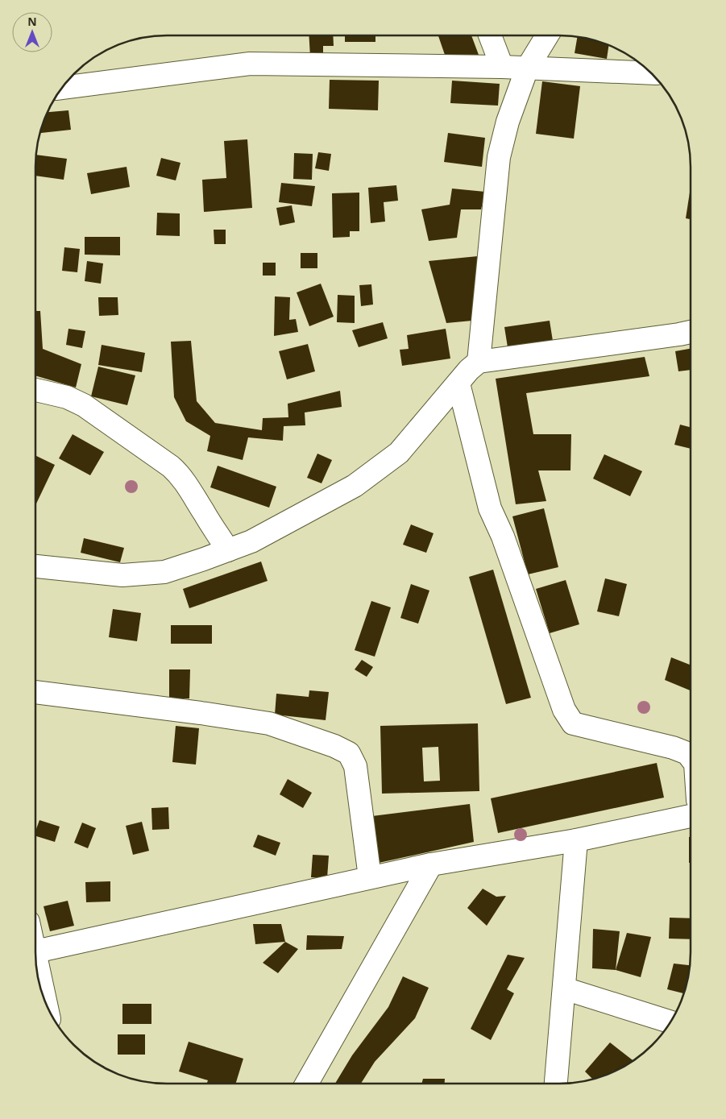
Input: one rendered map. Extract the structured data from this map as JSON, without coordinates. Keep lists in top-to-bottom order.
{
  "north": "top"
}
